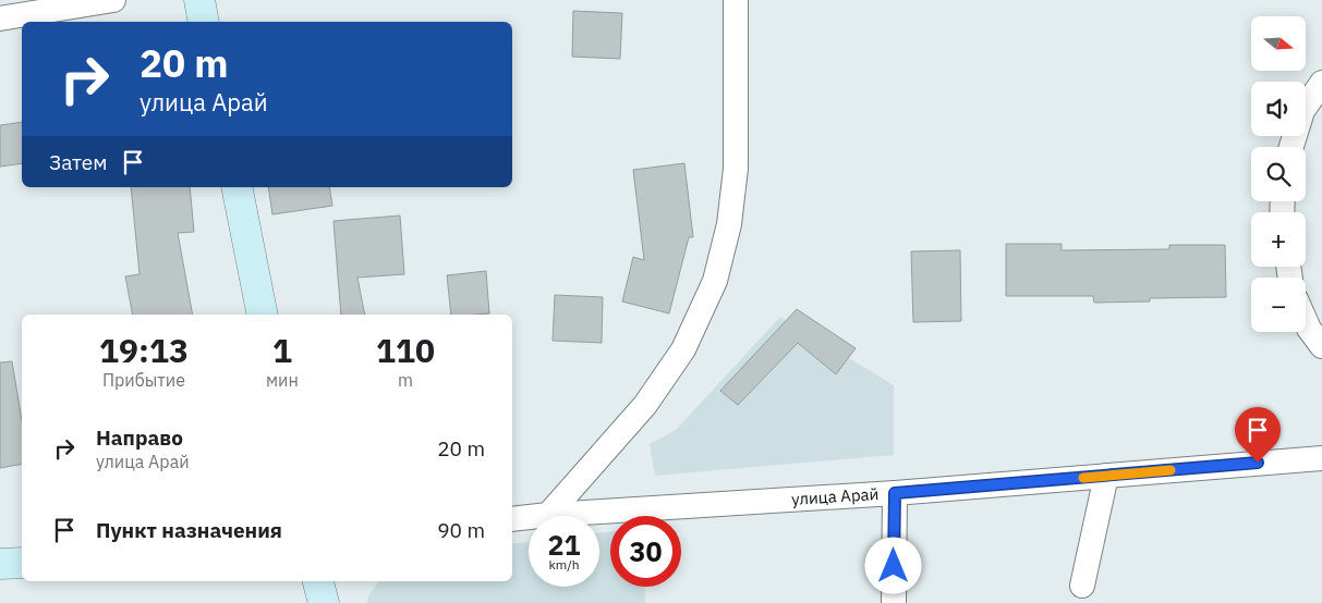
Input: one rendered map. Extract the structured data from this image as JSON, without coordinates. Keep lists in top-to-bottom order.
{
  "streets": {
    "street": ["улица Арай"]
  },
  "north": "right",
  "page": {
    "map_buttons": ["+", "−"],
    "turn": ["20 m", "улица Арай"],
    "then": "Затем",
    "eta": [
      "19:13",
      "Прибытие",
      "1",
      "мин",
      "110",
      "m"
    ],
    "list": [
      {
        "name": "Направо",
        "note": "улица Арай",
        "value": "20 m"
      },
      {
        "name": "Пункт назначения",
        "value": "90 m"
      }
    ],
    "speed": "21 km/h",
    "limit": "30"
  }
}
